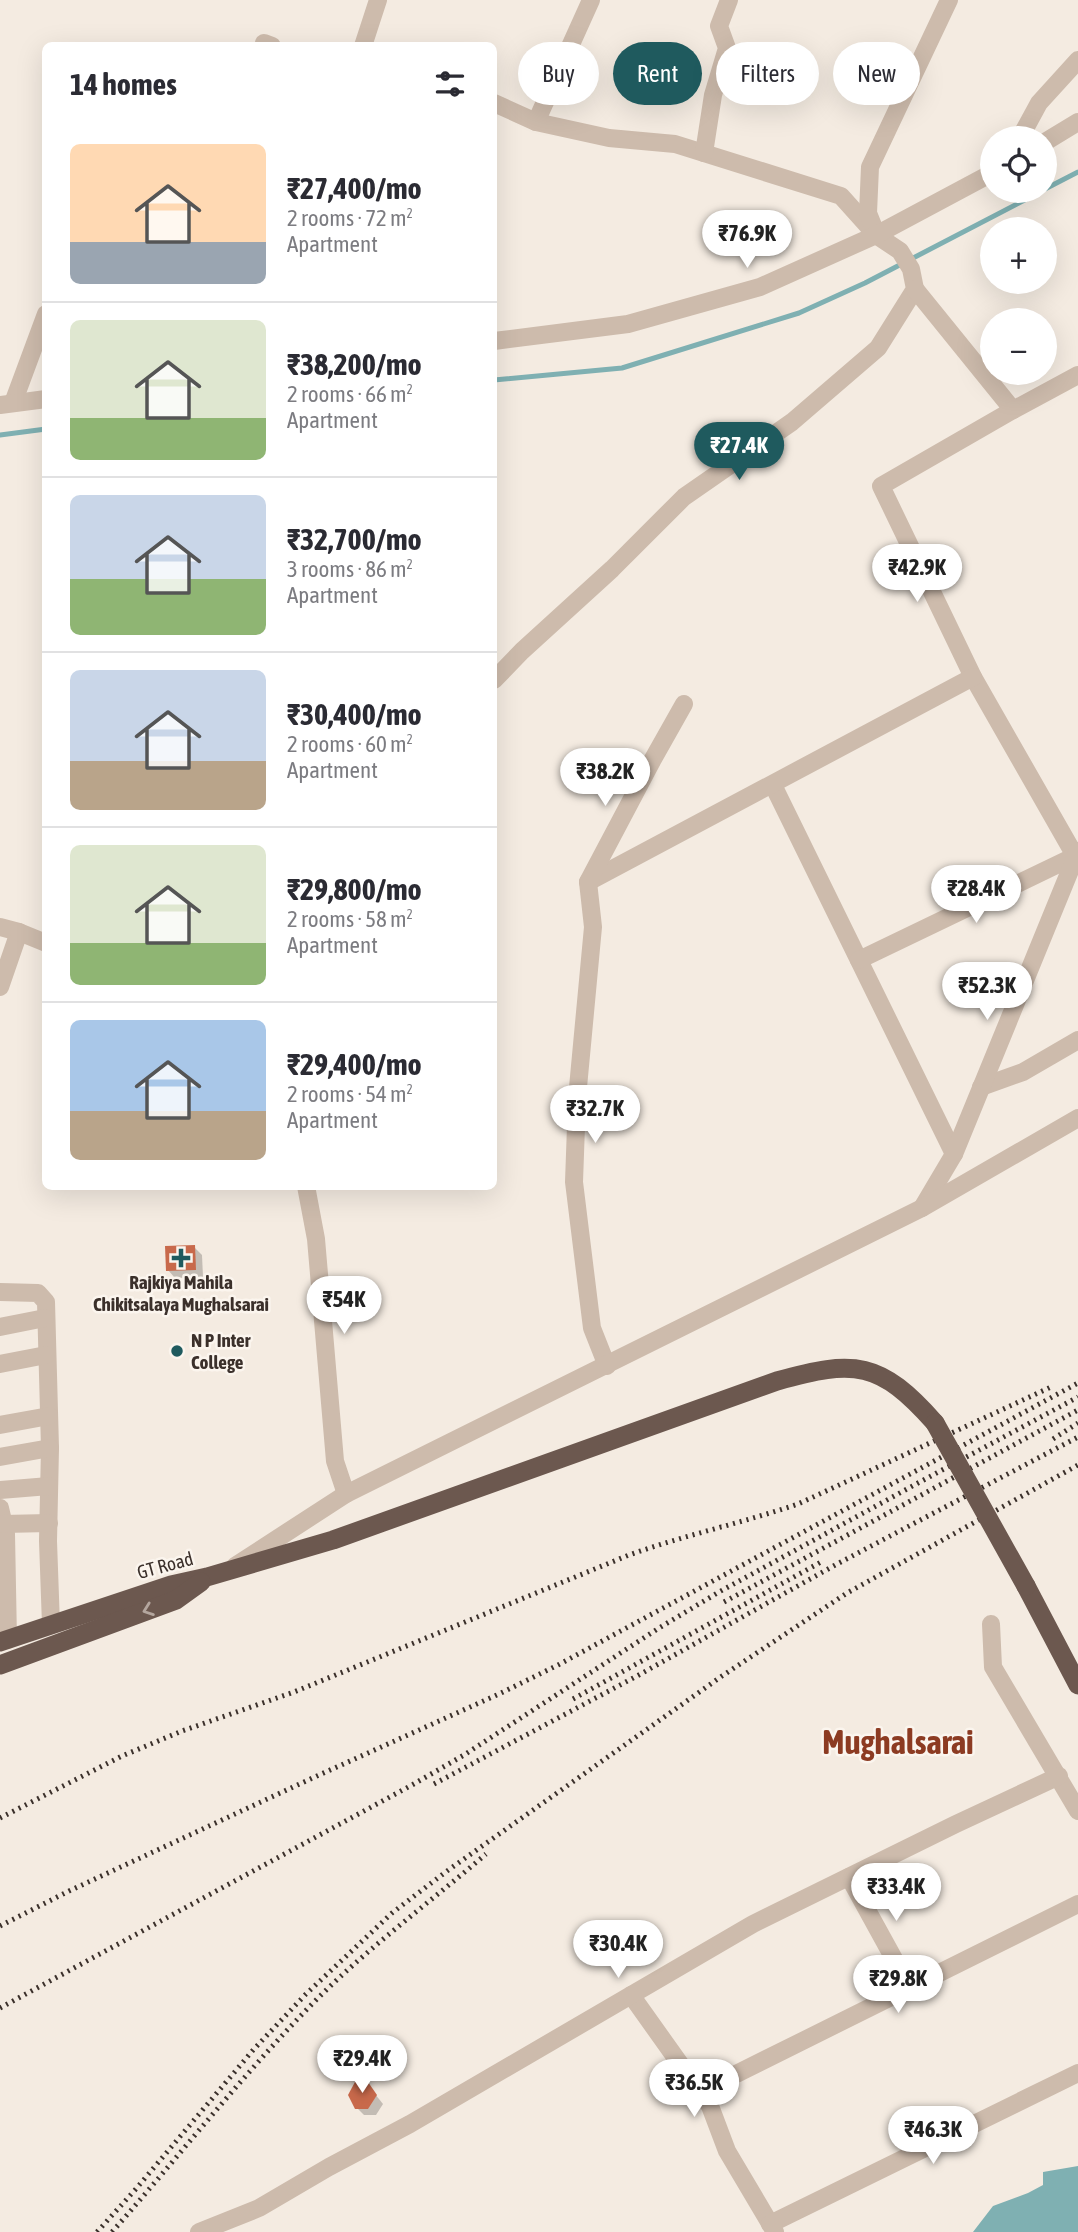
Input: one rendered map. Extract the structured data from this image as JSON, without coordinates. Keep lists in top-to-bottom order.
{
  "streets": {
    "highway": ["GT Road"]
  },
  "districts": ["Mughalsarai"],
  "places": {
    "health": ["Rajkiya Mahila Chikitsalaya Mughalsarai"],
    "other": ["N P Inter College"]
  },
  "page": {
    "chip": [
      "Buy",
      "Rent",
      "Filters",
      "New"
    ],
    "heading": "14 homes",
    "map_buttons": ["+", "−"],
    "list": [
      {
        "name": "₹27,400/mo",
        "note": "2 rooms · 72 m² · Apartment"
      },
      {
        "name": "₹38,200/mo",
        "note": "2 rooms · 66 m² · Apartment"
      },
      {
        "name": "₹32,700/mo",
        "note": "3 rooms · 86 m² · Apartment"
      },
      {
        "name": "₹30,400/mo",
        "note": "2 rooms · 60 m² · Apartment"
      },
      {
        "name": "₹29,800/mo",
        "note": "2 rooms · 58 m² · Apartment"
      },
      {
        "name": "₹29,400/mo",
        "note": "2 rooms · 54 m² · Apartment"
      }
    ],
    "price": [
      "₹76.9K",
      "₹27.4K",
      "₹42.9K",
      "₹38.2K",
      "₹28.4K",
      "₹52.3K",
      "₹32.7K",
      "₹54K",
      "₹33.4K",
      "₹30.4K",
      "₹29.8K",
      "₹29.4K",
      "₹36.5K",
      "₹46.3K"
    ]
  }
}
